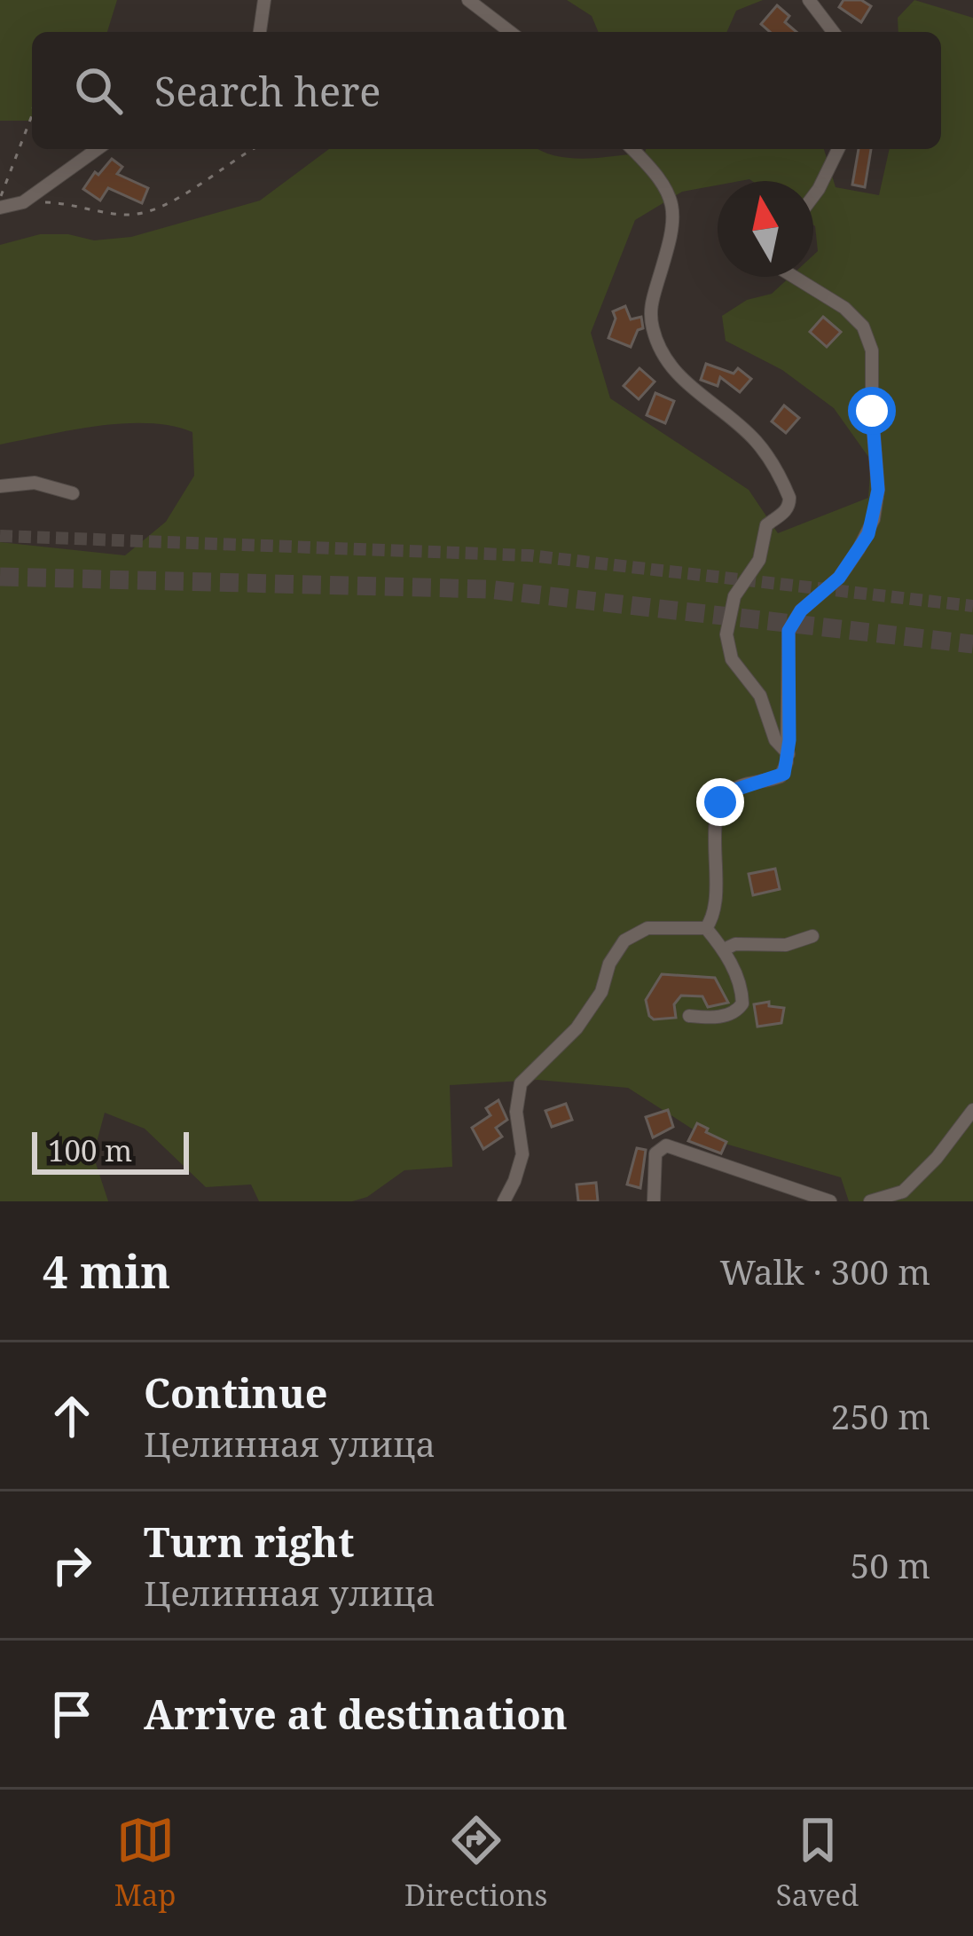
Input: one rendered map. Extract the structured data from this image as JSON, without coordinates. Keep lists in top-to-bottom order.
{
  "scale_bar": "100 m",
  "north": "top",
  "page": {
    "search": "Search here",
    "scale": "100 m",
    "heading": ["4 min", "Walk · 300 m"],
    "list": [
      ["Continue", "Целинная улица", "250 m"],
      ["Turn right", "Целинная улица", "50 m"],
      "Arrive at destination"
    ],
    "nav": ["Map", "Directions", "Saved"]
  }
}
